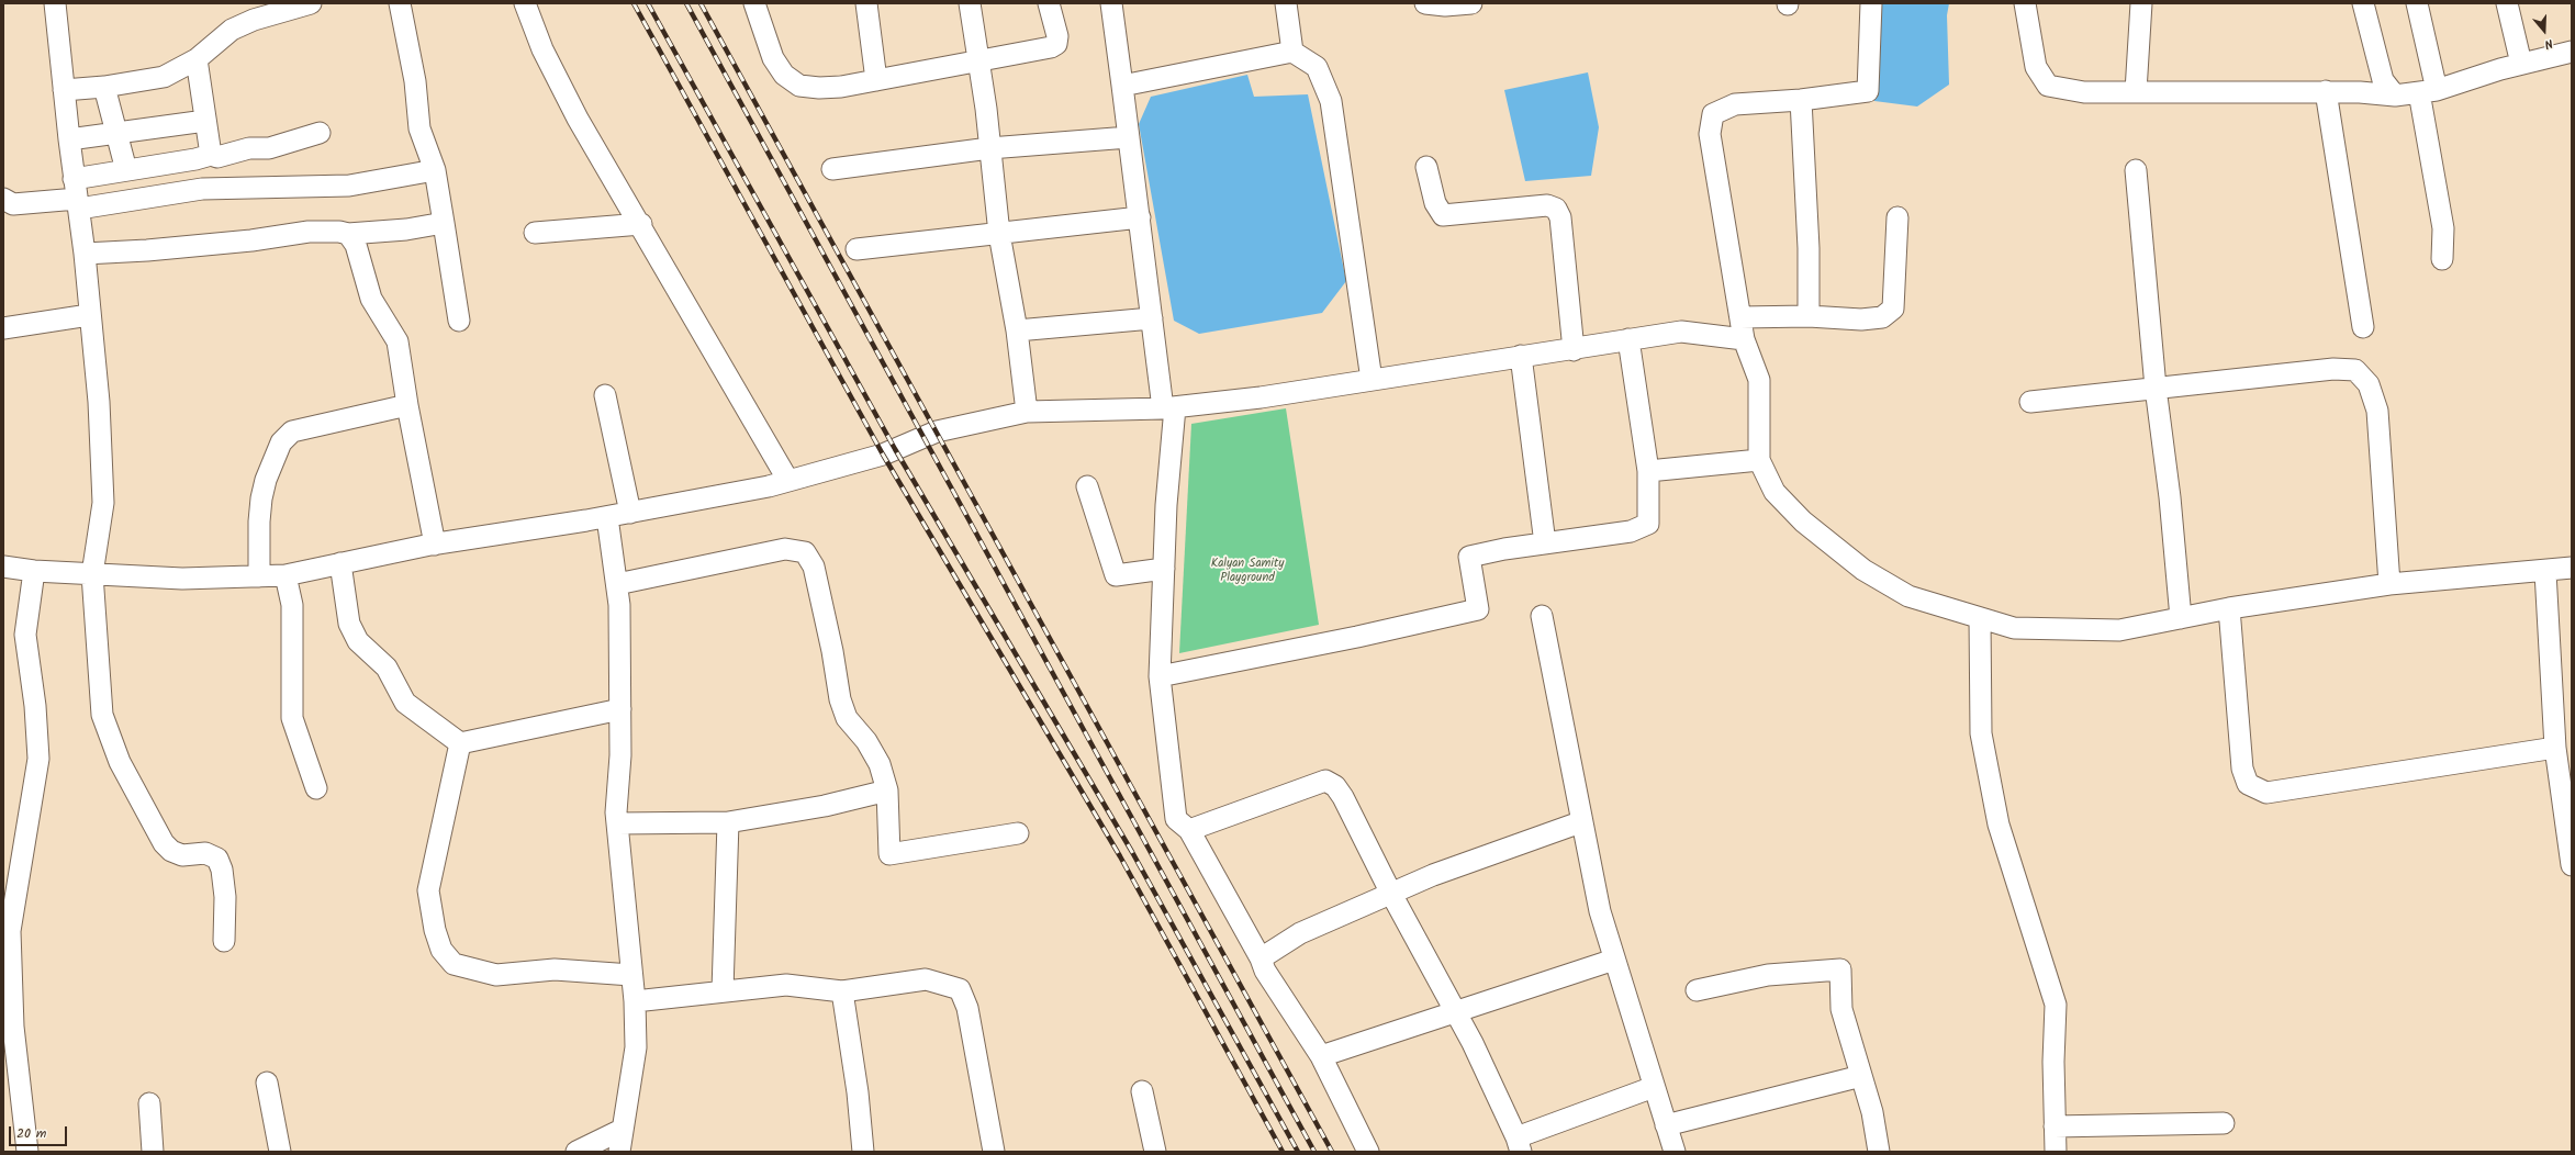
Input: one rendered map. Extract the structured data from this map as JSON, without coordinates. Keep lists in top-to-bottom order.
{
  "parks": ["Kalyan Samity Playground"],
  "scale_bar": "20 m",
  "north": "bottom"
}
